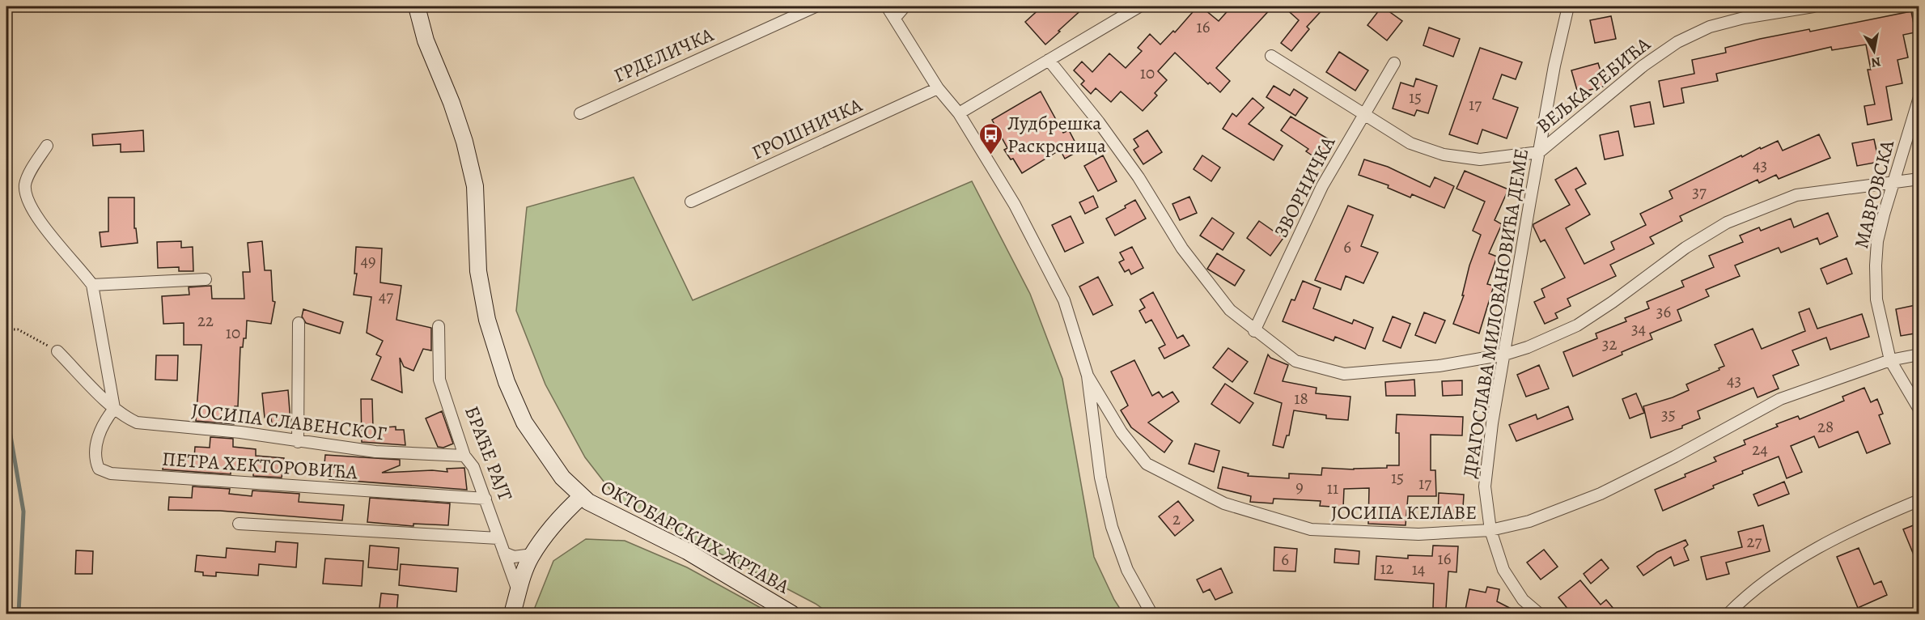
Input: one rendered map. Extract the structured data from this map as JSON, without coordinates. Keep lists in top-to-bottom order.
{
  "streets": {
    "street": [
      "ГРДЕЛИЧКА",
      "ВЕЉКА РЕБИЋА",
      "ГРОШНИЧКА",
      "ЗВОРНИЧКА",
      "МАВРОВСКА",
      "ДРАГОСЛАВА МИЛОВАНОВИЋА ДЕМЕ",
      "ЈОСИПА СЛАВЕНСКОГ",
      "БРАЋЕ РАЈТ",
      "ПЕТРА ХЕКТОРОВИЋА",
      "ЈОСИПА КЕЛАВЕ",
      "ОКТОБАРСКИХ ЖРТАВА"
    ]
  },
  "crossings": [
    ["ВЕЉКА РЕБИЋА", "ЗВОРНИЧКА"],
    ["ВЕЉКА РЕБИЋА", "ДРАГОСЛАВА МИЛОВАНОВИЋА ДЕМЕ"],
    ["МАВРОВСКА", "ЈОСИПА КЕЛАВЕ"],
    ["ДРАГОСЛАВА МИЛОВАНОВИЋА ДЕМЕ", "ЈОСИПА КЕЛАВЕ"],
    ["ЈОСИПА СЛАВЕНСКОГ", "БРАЋЕ РАЈТ"],
    ["ЈОСИПА СЛАВЕНСКОГ", "ПЕТРА ХЕКТОРОВИЋА"],
    ["БРАЋЕ РАЈТ", "ПЕТРА ХЕКТОРОВИЋА"]
  ],
  "places": {
    "bus stop": ["Лудбрешка Раскрсница"]
  },
  "house_numbers": [
    "16",
    "10",
    "15",
    "17",
    "43",
    "37",
    "6",
    "49",
    "47",
    "36",
    "22",
    "34",
    "10",
    "32",
    "43",
    "18",
    "35",
    "28",
    "24",
    "15",
    "17",
    "9",
    "11",
    "2",
    "27",
    "16",
    "6",
    "12",
    "14"
  ],
  "north": "bottom"
}
